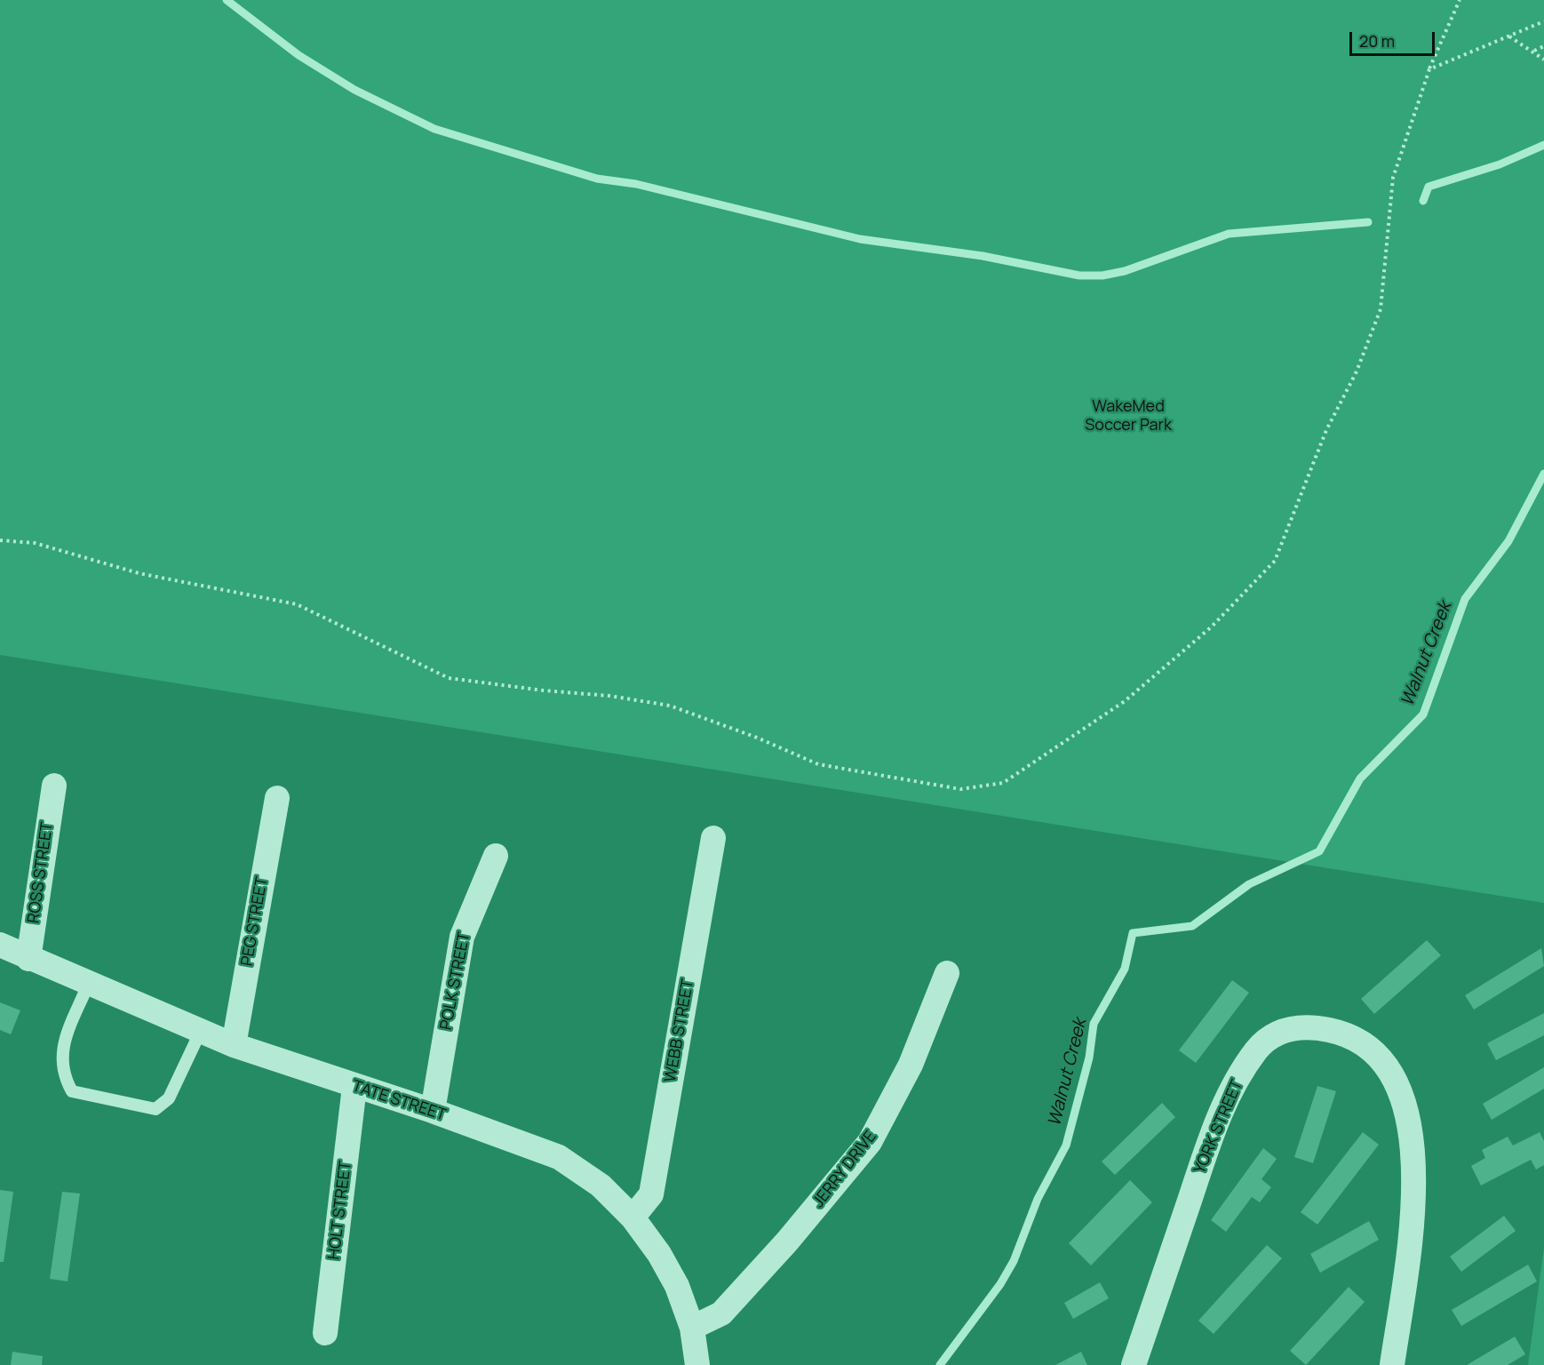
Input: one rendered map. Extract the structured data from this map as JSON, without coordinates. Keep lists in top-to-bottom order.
{
  "streets": {
    "street": [
      "ROSS STREET",
      "PEG STREET",
      "POLK STREET",
      "WEBB STREET",
      "TATE STREET",
      "YORK STREET",
      "JERRY DRIVE",
      "HOLT STREET"
    ]
  },
  "crossings": [
    ["ROSS STREET", "TATE STREET"],
    ["PEG STREET", "TATE STREET"],
    ["POLK STREET", "TATE STREET"],
    ["WEBB STREET", "TATE STREET"],
    ["TATE STREET", "JERRY DRIVE"],
    ["TATE STREET", "HOLT STREET"]
  ],
  "water": ["Walnut Creek"],
  "parks": ["WakeMed Soccer Park"],
  "scale_bar": "20 m"
}
